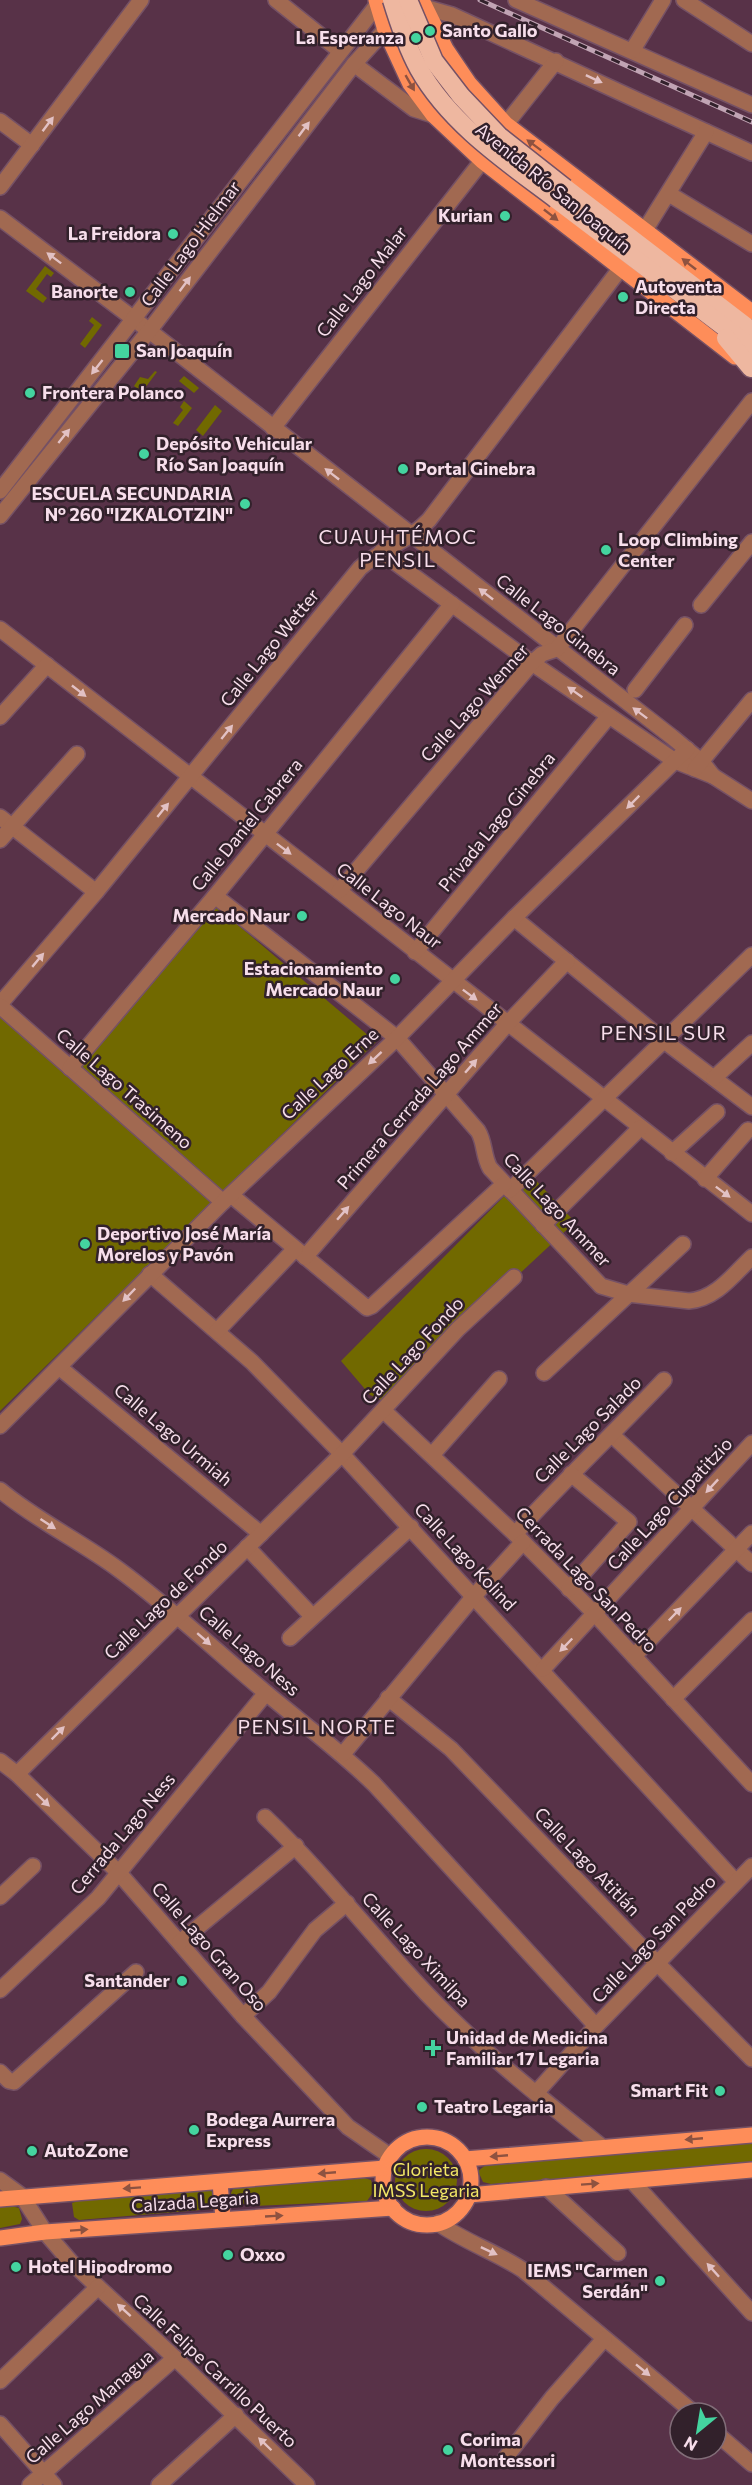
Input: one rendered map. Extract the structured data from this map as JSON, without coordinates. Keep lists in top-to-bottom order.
{
  "streets": {
    "highway": ["Avenida Río San Joaquín"],
    "main road": ["Calzada Legaria"],
    "street": [
      "Calle Lago Hielmar",
      "Calle Lago Malar",
      "Calle Lago Ginebra",
      "Calle Lago Wetter",
      "Calle Lago Wenner",
      "Privada Lago Ginebra",
      "Calle Daniel Cabrera",
      "Calle Lago Naur",
      "Calle Lago Erne",
      "Calle Lago Trasimeno",
      "Primera Cerrada Lago Ammer",
      "Calle Lago Ammer",
      "Calle Lago Fondo",
      "Calle Lago Salado",
      "Calle Lago Urmiah",
      "Calle Lago Cupatitzio",
      "Calle Lago Kolind",
      "Cerrada Lago San Pedro",
      "Calle Lago de Fondo",
      "Calle Lago Ness",
      "Cerrada Lago Ness",
      "Calle Lago Atitlán",
      "Calle Lago San Pedro",
      "Calle Lago Gran Oso",
      "Calle Lago Ximilpa",
      "Calle Felipe Carrillo Puerto",
      "Calle Lago Managua"
    ]
  },
  "crossings": [
    ["Avenida Río San Joaquín", "Calle Lago Hielmar"],
    ["Avenida Río San Joaquín", "Calle Lago Malar"],
    ["Avenida Río San Joaquín", "Calle Lago Wetter"],
    ["Calle Lago Hielmar", "Calle Lago Ginebra"],
    ["Calle Lago Malar", "Calle Lago Ginebra"],
    ["Calle Lago Ginebra", "Calle Lago Wetter"],
    ["Calle Lago Ginebra", "Calle Lago Wenner"],
    ["Calle Lago Ginebra", "Privada Lago Ginebra"],
    ["Calle Lago Ginebra", "Calle Daniel Cabrera"],
    ["Calle Lago Ginebra", "Calle Lago Erne"],
    ["Calle Lago Wetter", "Calle Lago Naur"],
    ["Calle Lago Wetter", "Calle Lago Trasimeno"],
    ["Calle Lago Wenner", "Calle Lago Naur"],
    ["Privada Lago Ginebra", "Calle Lago Naur"],
    ["Calle Daniel Cabrera", "Calle Lago Naur"],
    ["Calle Daniel Cabrera", "Calle Lago Trasimeno"],
    ["Calle Daniel Cabrera", "Calle Lago Ammer"],
    ["Calle Lago Naur", "Calle Lago Erne"],
    ["Calle Lago Naur", "Primera Cerrada Lago Ammer"],
    ["Calle Lago Erne", "Calle Lago Trasimeno"],
    ["Calle Lago Erne", "Calle Lago Ammer"],
    ["Calle Lago Erne", "Calle Lago Urmiah"],
    ["Calle Lago Erne", "Calle Lago Kolind"],
    ["Calle Lago Trasimeno", "Primera Cerrada Lago Ammer"],
    ["Calle Lago Trasimeno", "Calle Lago Ammer"],
    ["Primera Cerrada Lago Ammer", "Calle Lago Ammer"],
    ["Primera Cerrada Lago Ammer", "Calle Lago Kolind"],
    ["Calle Lago Fondo", "Calle Lago Kolind"],
    ["Calle Lago Fondo", "Cerrada Lago San Pedro"],
    ["Calle Lago Fondo", "Calle Lago de Fondo"],
    ["Calle Lago Salado", "Calle Lago Kolind"],
    ["Calle Lago Salado", "Cerrada Lago San Pedro"],
    ["Calle Lago Salado", "Calle Lago Ness"],
    ["Calle Lago Salado", "Calle Lago Atitlán"],
    ["Calle Lago Urmiah", "Calle Lago de Fondo"],
    ["Calle Lago Cupatitzio", "Calle Lago Kolind"],
    ["Calle Lago Cupatitzio", "Cerrada Lago San Pedro"],
    ["Calle Lago Kolind", "Calle Lago de Fondo"],
    ["Calle Lago Kolind", "Calle Lago San Pedro"],
    ["Calle Lago de Fondo", "Calle Lago Ness"],
    ["Calle Lago de Fondo", "Calle Lago Gran Oso"],
    ["Calle Lago Ness", "Cerrada Lago Ness"],
    ["Calle Lago Ness", "Calle Lago San Pedro"],
    ["Cerrada Lago Ness", "Calle Lago Gran Oso"],
    ["Calle Lago Atitlán", "Calle Lago San Pedro"],
    ["Calle Lago San Pedro", "Calle Lago Ximilpa"],
    ["Calle Lago Gran Oso", "Calzada Legaria"],
    ["Calzada Legaria", "Calle Felipe Carrillo Puerto"],
    ["Calle Felipe Carrillo Puerto", "Calle Lago Managua"]
  ],
  "one_way": [
    "Calle Lago Wetter",
    "Calle Lago Naur",
    "Calle Lago Erne",
    "Calle Lago Cupatitzio",
    "Calle Lago de Fondo",
    "Calle Lago Ness",
    "Calle Felipe Carrillo Puerto"
  ],
  "districts": ["CUAUHTÉMOC PENSIL", "PENSIL SUR", "PENSIL NORTE"],
  "parks": ["Glorieta IMSS Legaria"],
  "places": {
    "other": [
      "Santo Gallo",
      "La Esperanza",
      "Kurian",
      "La Freidora",
      "Banorte",
      "Autoventa Directa",
      "Frontera Polanco",
      "Depósito Vehicular Río San Joaquín",
      "Portal Ginebra",
      "ESCUELA SECUNDARIA Nº 260 \"IZKALOTZIN\"",
      "Loop Climbing Center",
      "Mercado Naur",
      "Estacionamiento Mercado Naur",
      "Deportivo José María Morelos y Pavón",
      "Santander",
      "Smart Fit",
      "Teatro Legaria",
      "Bodega Aurrera Express",
      "AutoZone",
      "Oxxo",
      "Hotel Hipodromo",
      "IEMS \"Carmen Serdán\"",
      "Corima Montessori"
    ],
    "transit": ["San Joaquín"],
    "health": ["Unidad de Medicina Familiar 17 Legaria"]
  },
  "north": "bottom left"
}
